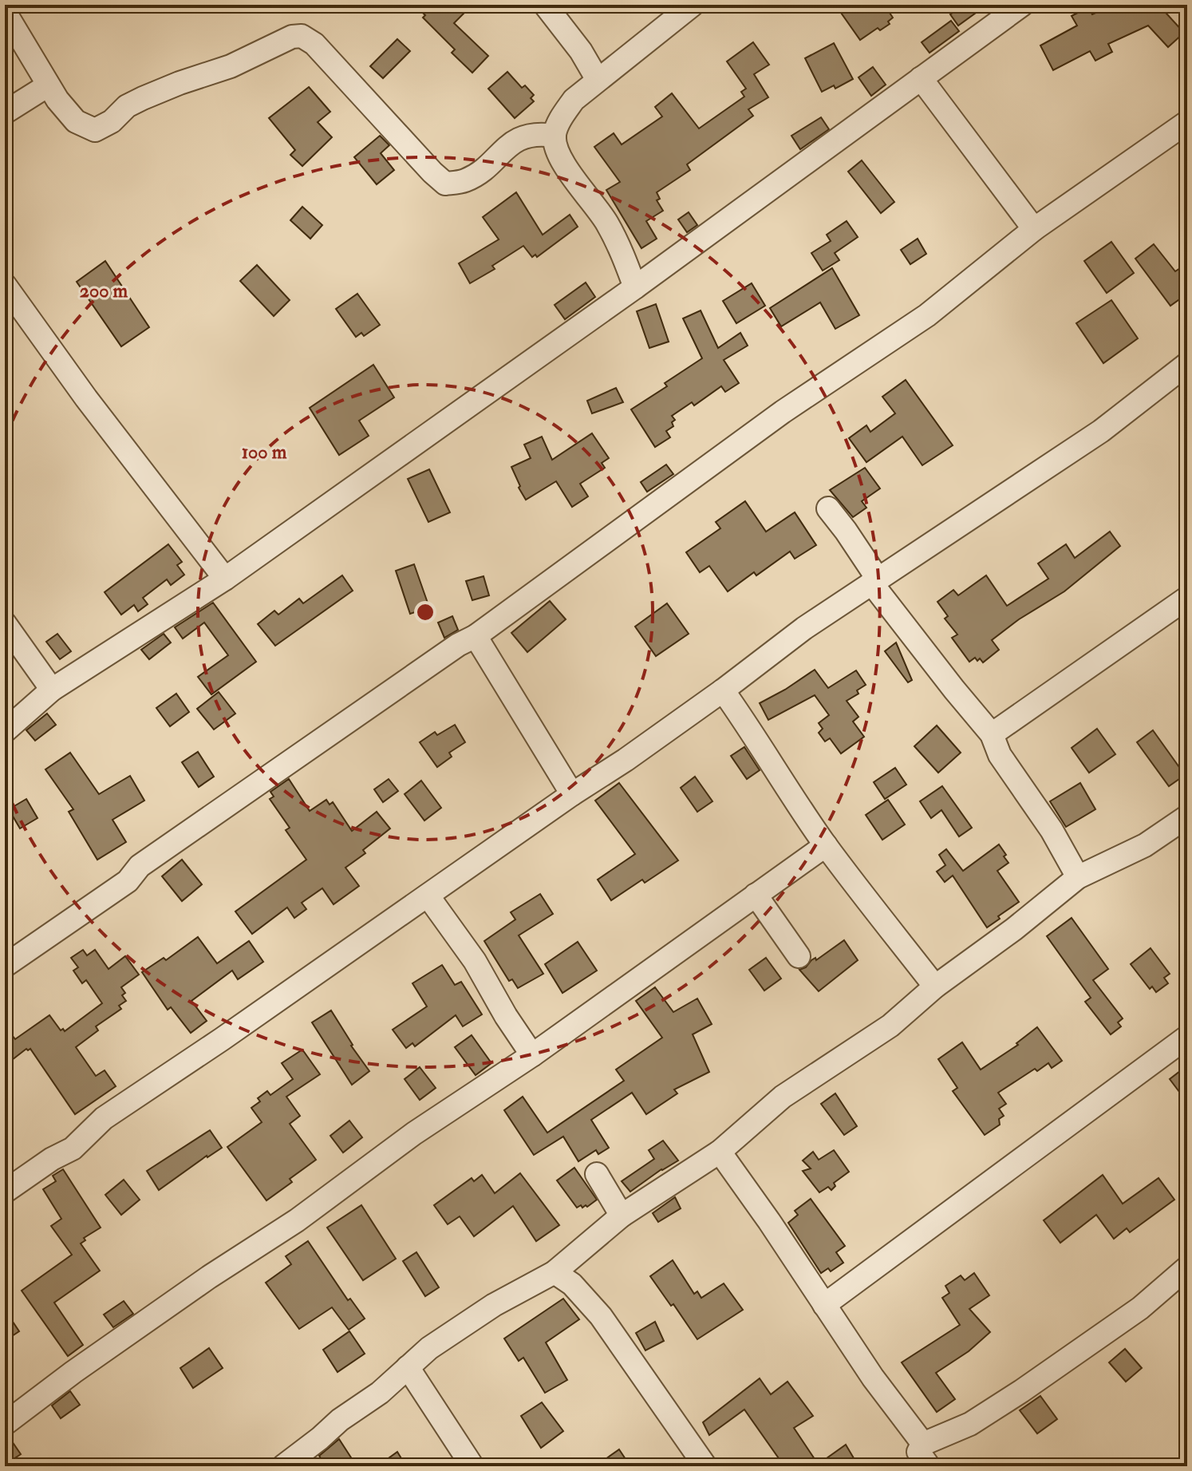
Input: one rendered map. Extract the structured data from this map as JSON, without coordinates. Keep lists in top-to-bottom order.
{
  "rings": ["200 m", "100 m"]
}
